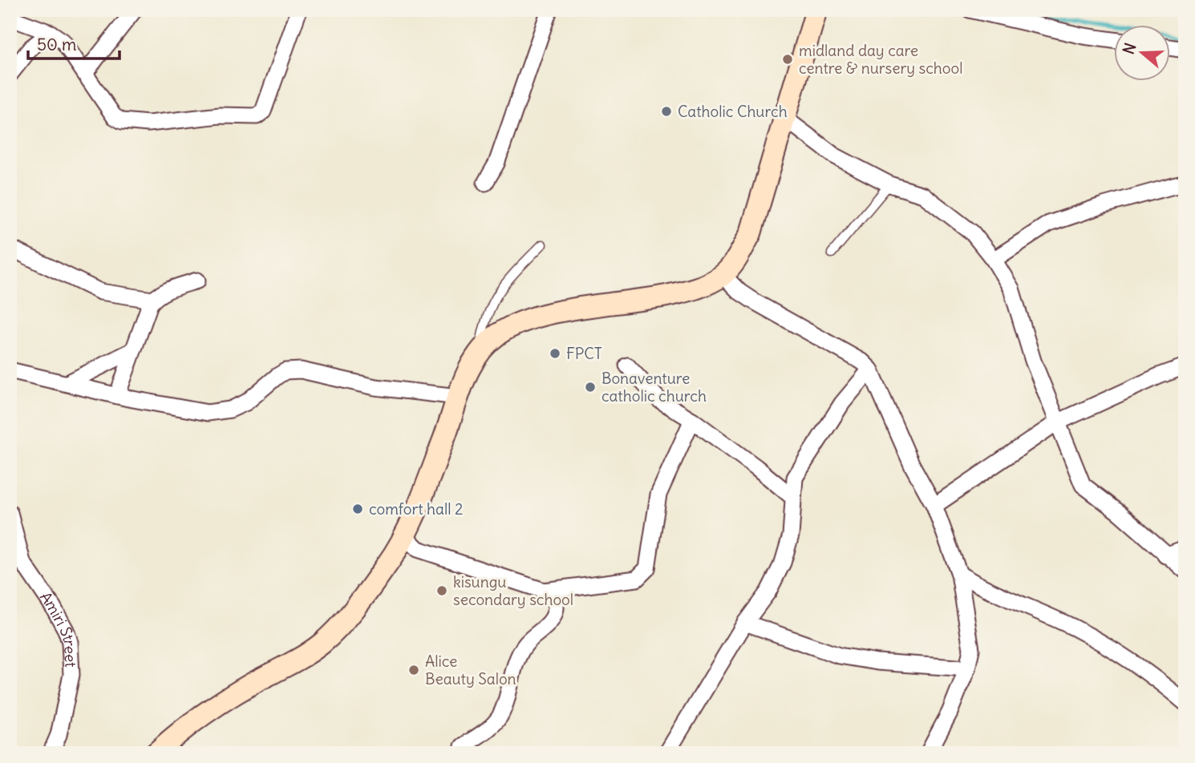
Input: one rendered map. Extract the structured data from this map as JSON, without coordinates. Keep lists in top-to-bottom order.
{
  "streets": {
    "street": ["Amiri Street"]
  },
  "places": [
    "midland day care centre & nursery school",
    "Catholic Church",
    "FPCT",
    "Bonaventure catholic church",
    "comfort hall 2",
    "kisungu secondary school",
    "Alice Beauty Salon"
  ],
  "scale_bar": "50 m",
  "north": "left"
}
